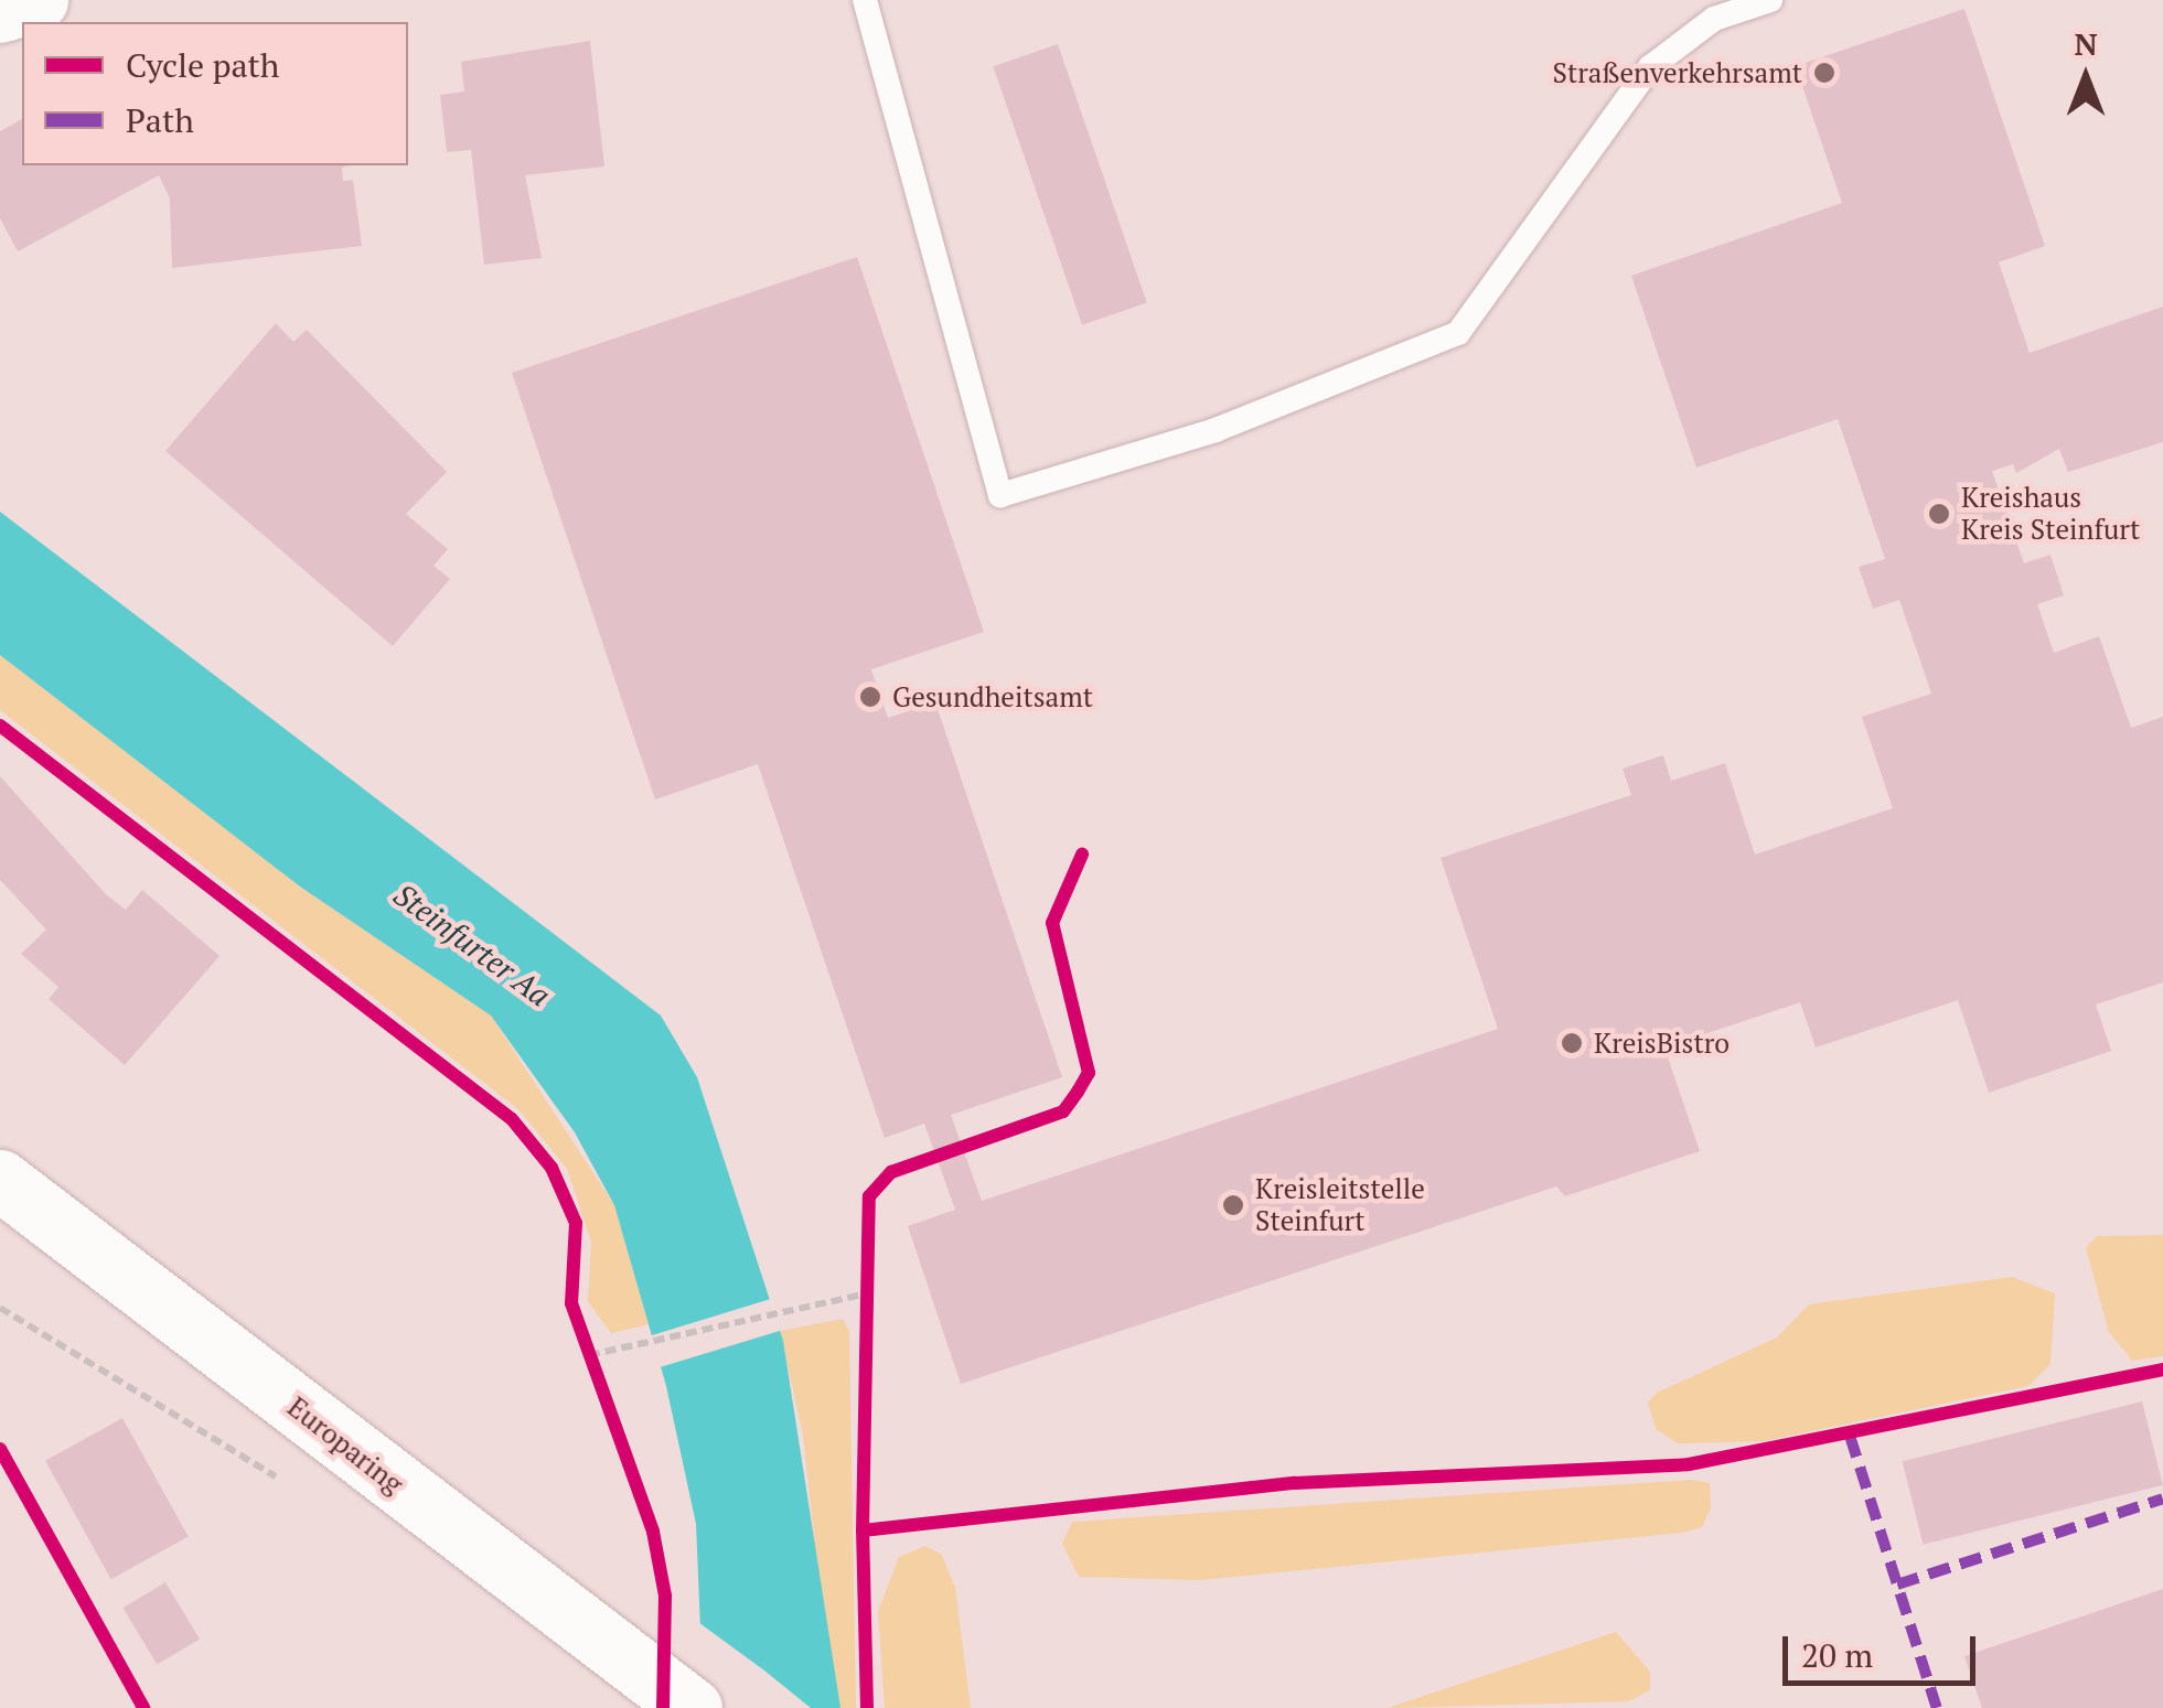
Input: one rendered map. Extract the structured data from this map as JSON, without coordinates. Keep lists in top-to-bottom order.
{
  "streets": {
    "main road": ["Europaring"]
  },
  "water": ["Steinfurter Aa"],
  "places": [
    "Straßenverkehrsamt",
    "Kreishaus Kreis Steinfurt",
    "Gesundheitsamt",
    "KreisBistro",
    "Kreisleitstelle Steinfurt"
  ],
  "legend": ["Cycle path", "Path"],
  "scale_bar": "20 m",
  "north": "top"
}
